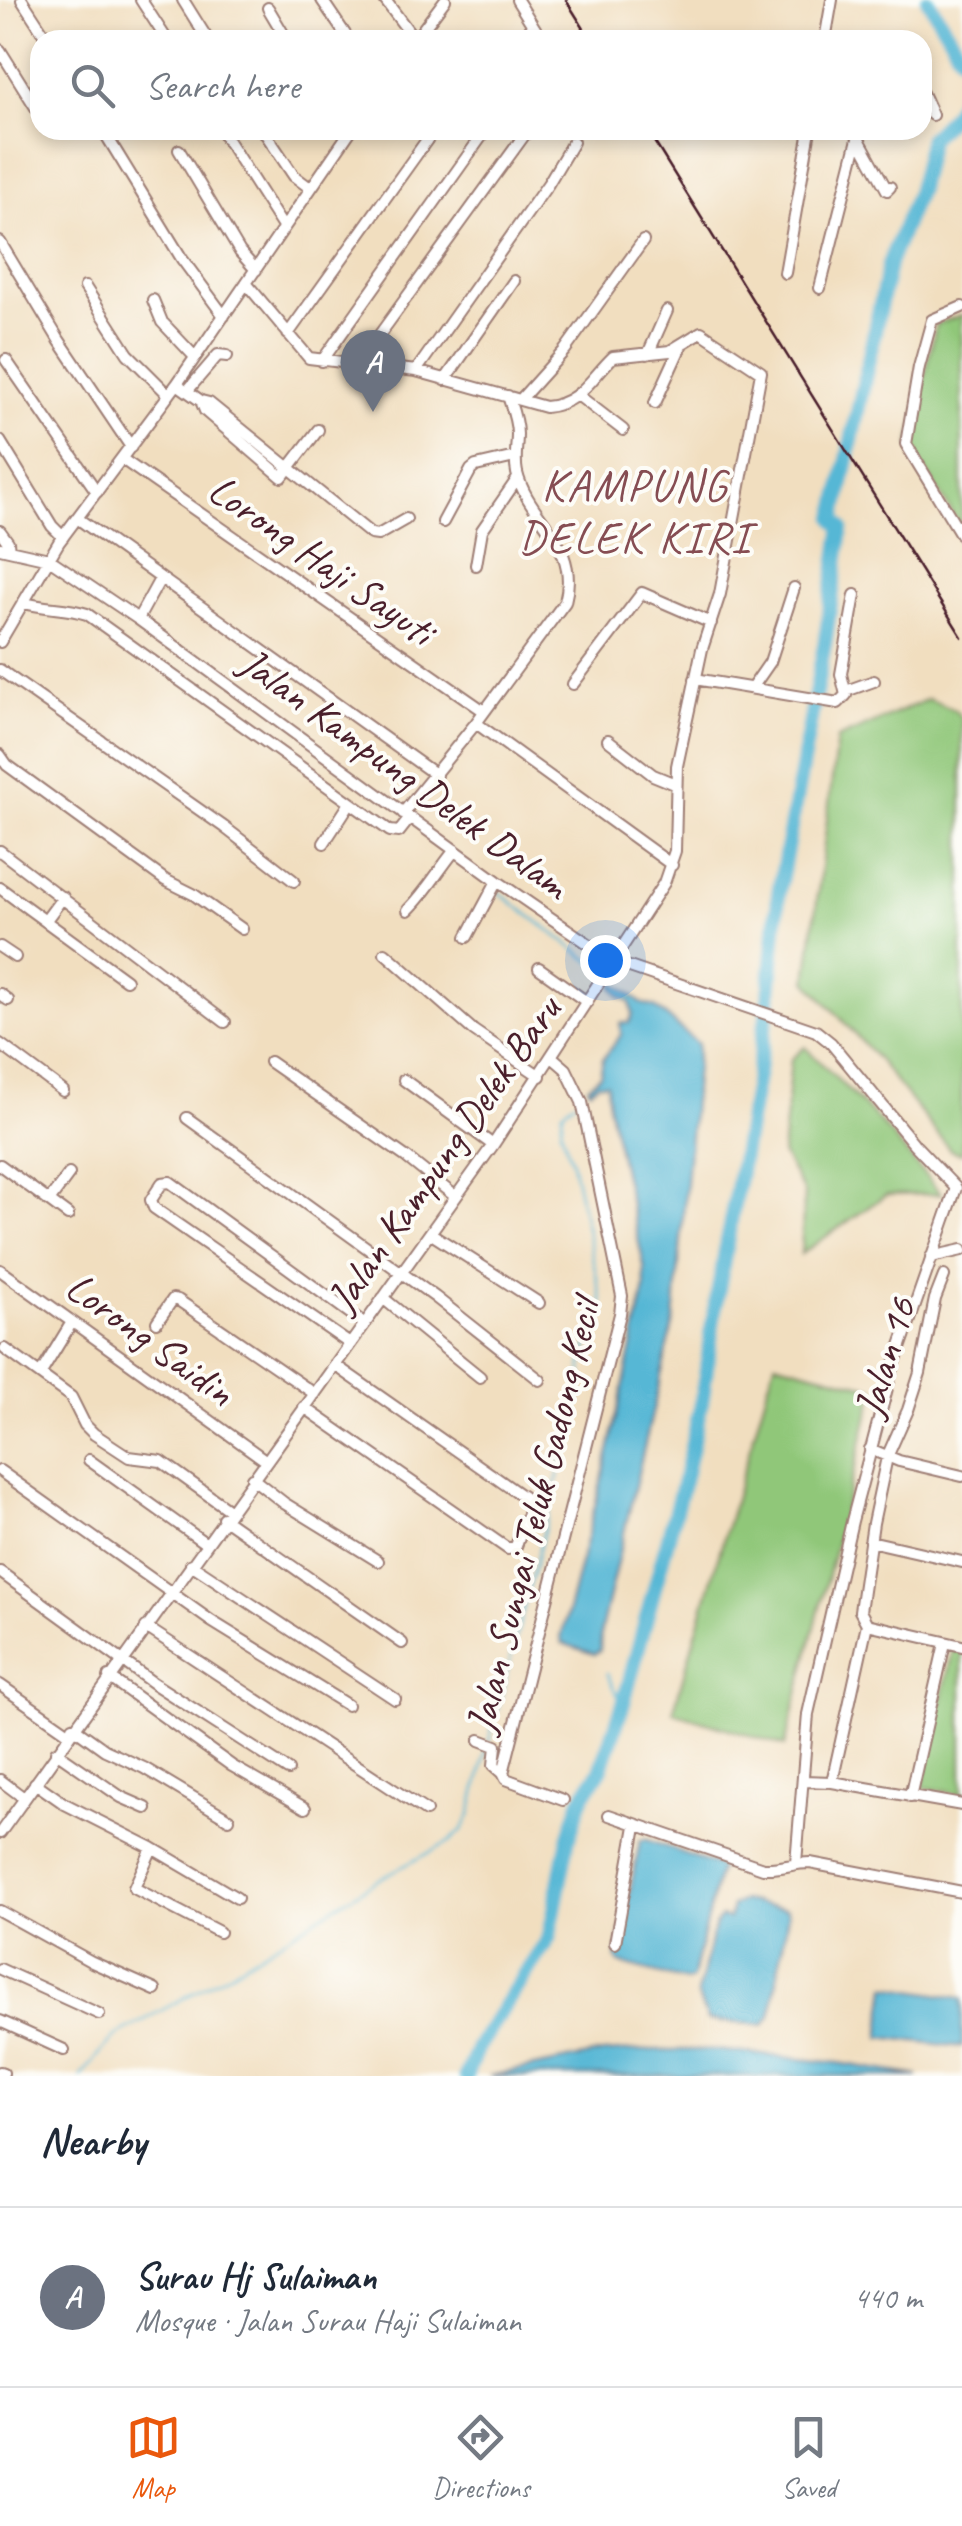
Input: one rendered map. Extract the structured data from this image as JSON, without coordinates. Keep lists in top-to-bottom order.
{
  "streets": {
    "street": [
      "Lorong Haji Sayuti",
      "Jalan Kampung Delek Dalam",
      "Jalan Kampung Delek Baru",
      "Lorong Saidin",
      "Jalan 16",
      "Jalan Sungai Teluk Gadong Kecil"
    ]
  },
  "crossings": [
    ["Jalan Kampung Delek Dalam", "Jalan Kampung Delek Baru"],
    ["Jalan Kampung Delek Baru", "Lorong Saidin"],
    ["Jalan Kampung Delek Baru", "Jalan Sungai Teluk Gadong Kecil"]
  ],
  "districts": ["KAMPUNG DELEK KIRI"],
  "page": {
    "search": "Search here",
    "pins": "A",
    "heading": "Nearby",
    "list": [
      {
        "mark": "A",
        "name": "Surau Hj Sulaiman",
        "note": "Mosque · Jalan Surau Haji Sulaiman",
        "value": "440 m"
      }
    ],
    "nav": ["Map", "Directions", "Saved"]
  }
}
